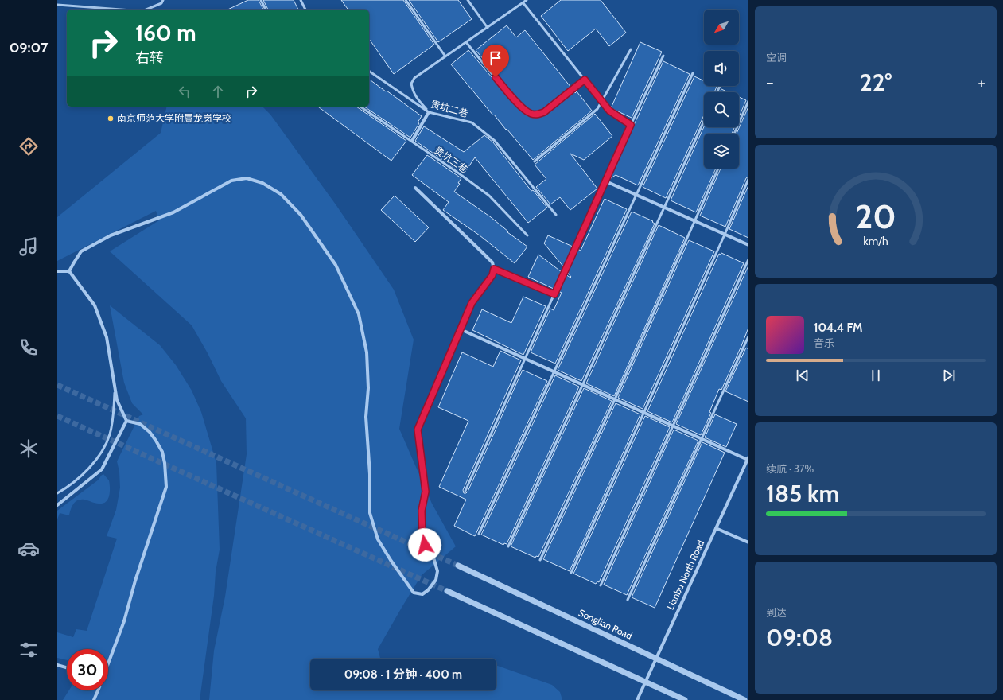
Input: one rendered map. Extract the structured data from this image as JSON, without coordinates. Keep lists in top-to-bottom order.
{
  "streets": {
    "street": ["Lianbu North Road", "Songlian Road"],
    "lane": ["贵坑二巷", "贵坑三巷"]
  },
  "crossings": [
    ["Lianbu North Road", "Songlian Road"]
  ],
  "places": ["南京师范大学附属龙岗学校"],
  "north": "bottom left",
  "page": {
    "tabs": "09:07",
    "tile": [
      "空调",
      ["续航 · 37%", "185 km"],
      ["到达", "09:08"]
    ],
    "turn": ["160 m", "右转"],
    "heat": ["−", "22°", "+"],
    "song": ["104.4 FM", "音乐"],
    "limit": "30",
    "trip": "09:08 · 1 分钟 · 400 m",
    "gauge": ["20", "km/h"]
  }
}
